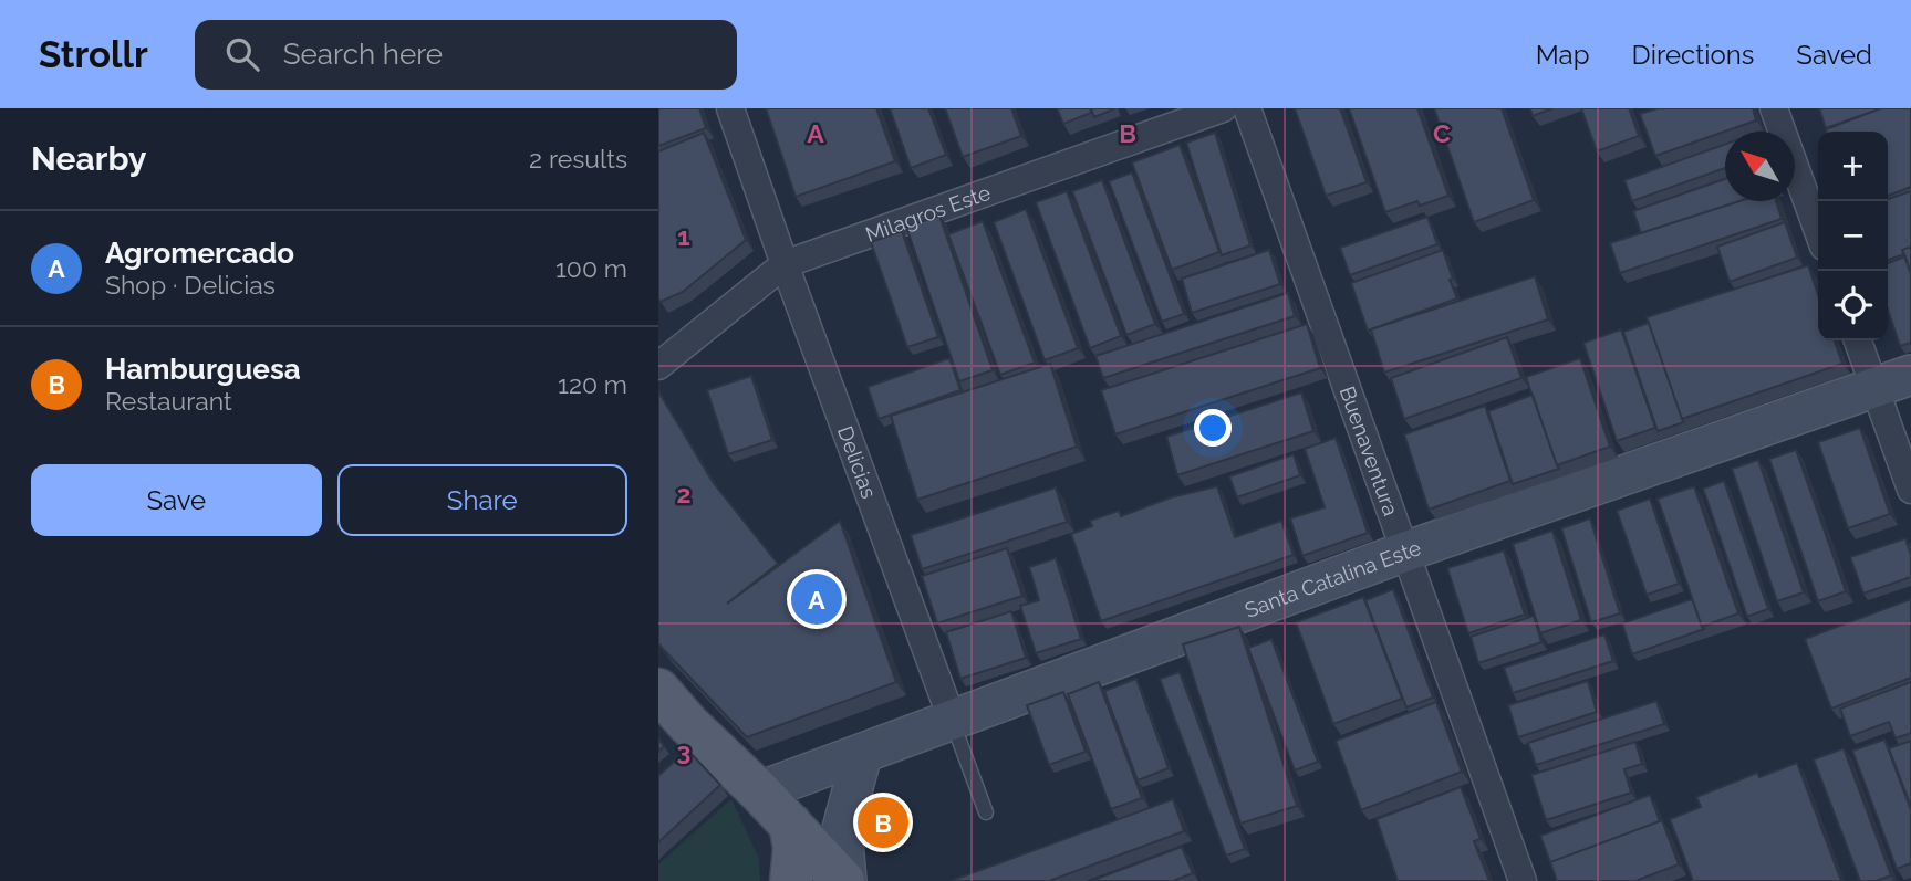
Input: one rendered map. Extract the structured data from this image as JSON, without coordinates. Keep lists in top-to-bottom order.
{
  "streets": {
    "street": [
      "Milagros Este",
      "Buenaventura",
      "Delicias",
      "Santa Catalina Este"
    ]
  },
  "crossings": [
    ["Milagros Este", "Delicias"],
    ["Buenaventura", "Santa Catalina Este"],
    ["Delicias", "Santa Catalina Este"]
  ],
  "north": "top left",
  "page": {
    "header": "Strollr",
    "search": "Search here",
    "nav": ["Map", "Directions", "Saved"],
    "heading": ["Nearby", "2 results"],
    "map_buttons": ["+", "−"],
    "list": [
      {
        "mark": "A",
        "name": "Agromercado",
        "note": "Shop · Delicias",
        "value": "100 m"
      },
      {
        "mark": "B",
        "name": "Hamburguesa",
        "note": "Restaurant",
        "value": "120 m"
      }
    ],
    "buttons": ["Save", "Share"],
    "pins": ["A", "B"]
  },
  "grid": {
    "columns": ["A", "B", "C"],
    "rows": ["1", "2", "3"]
  }
}
